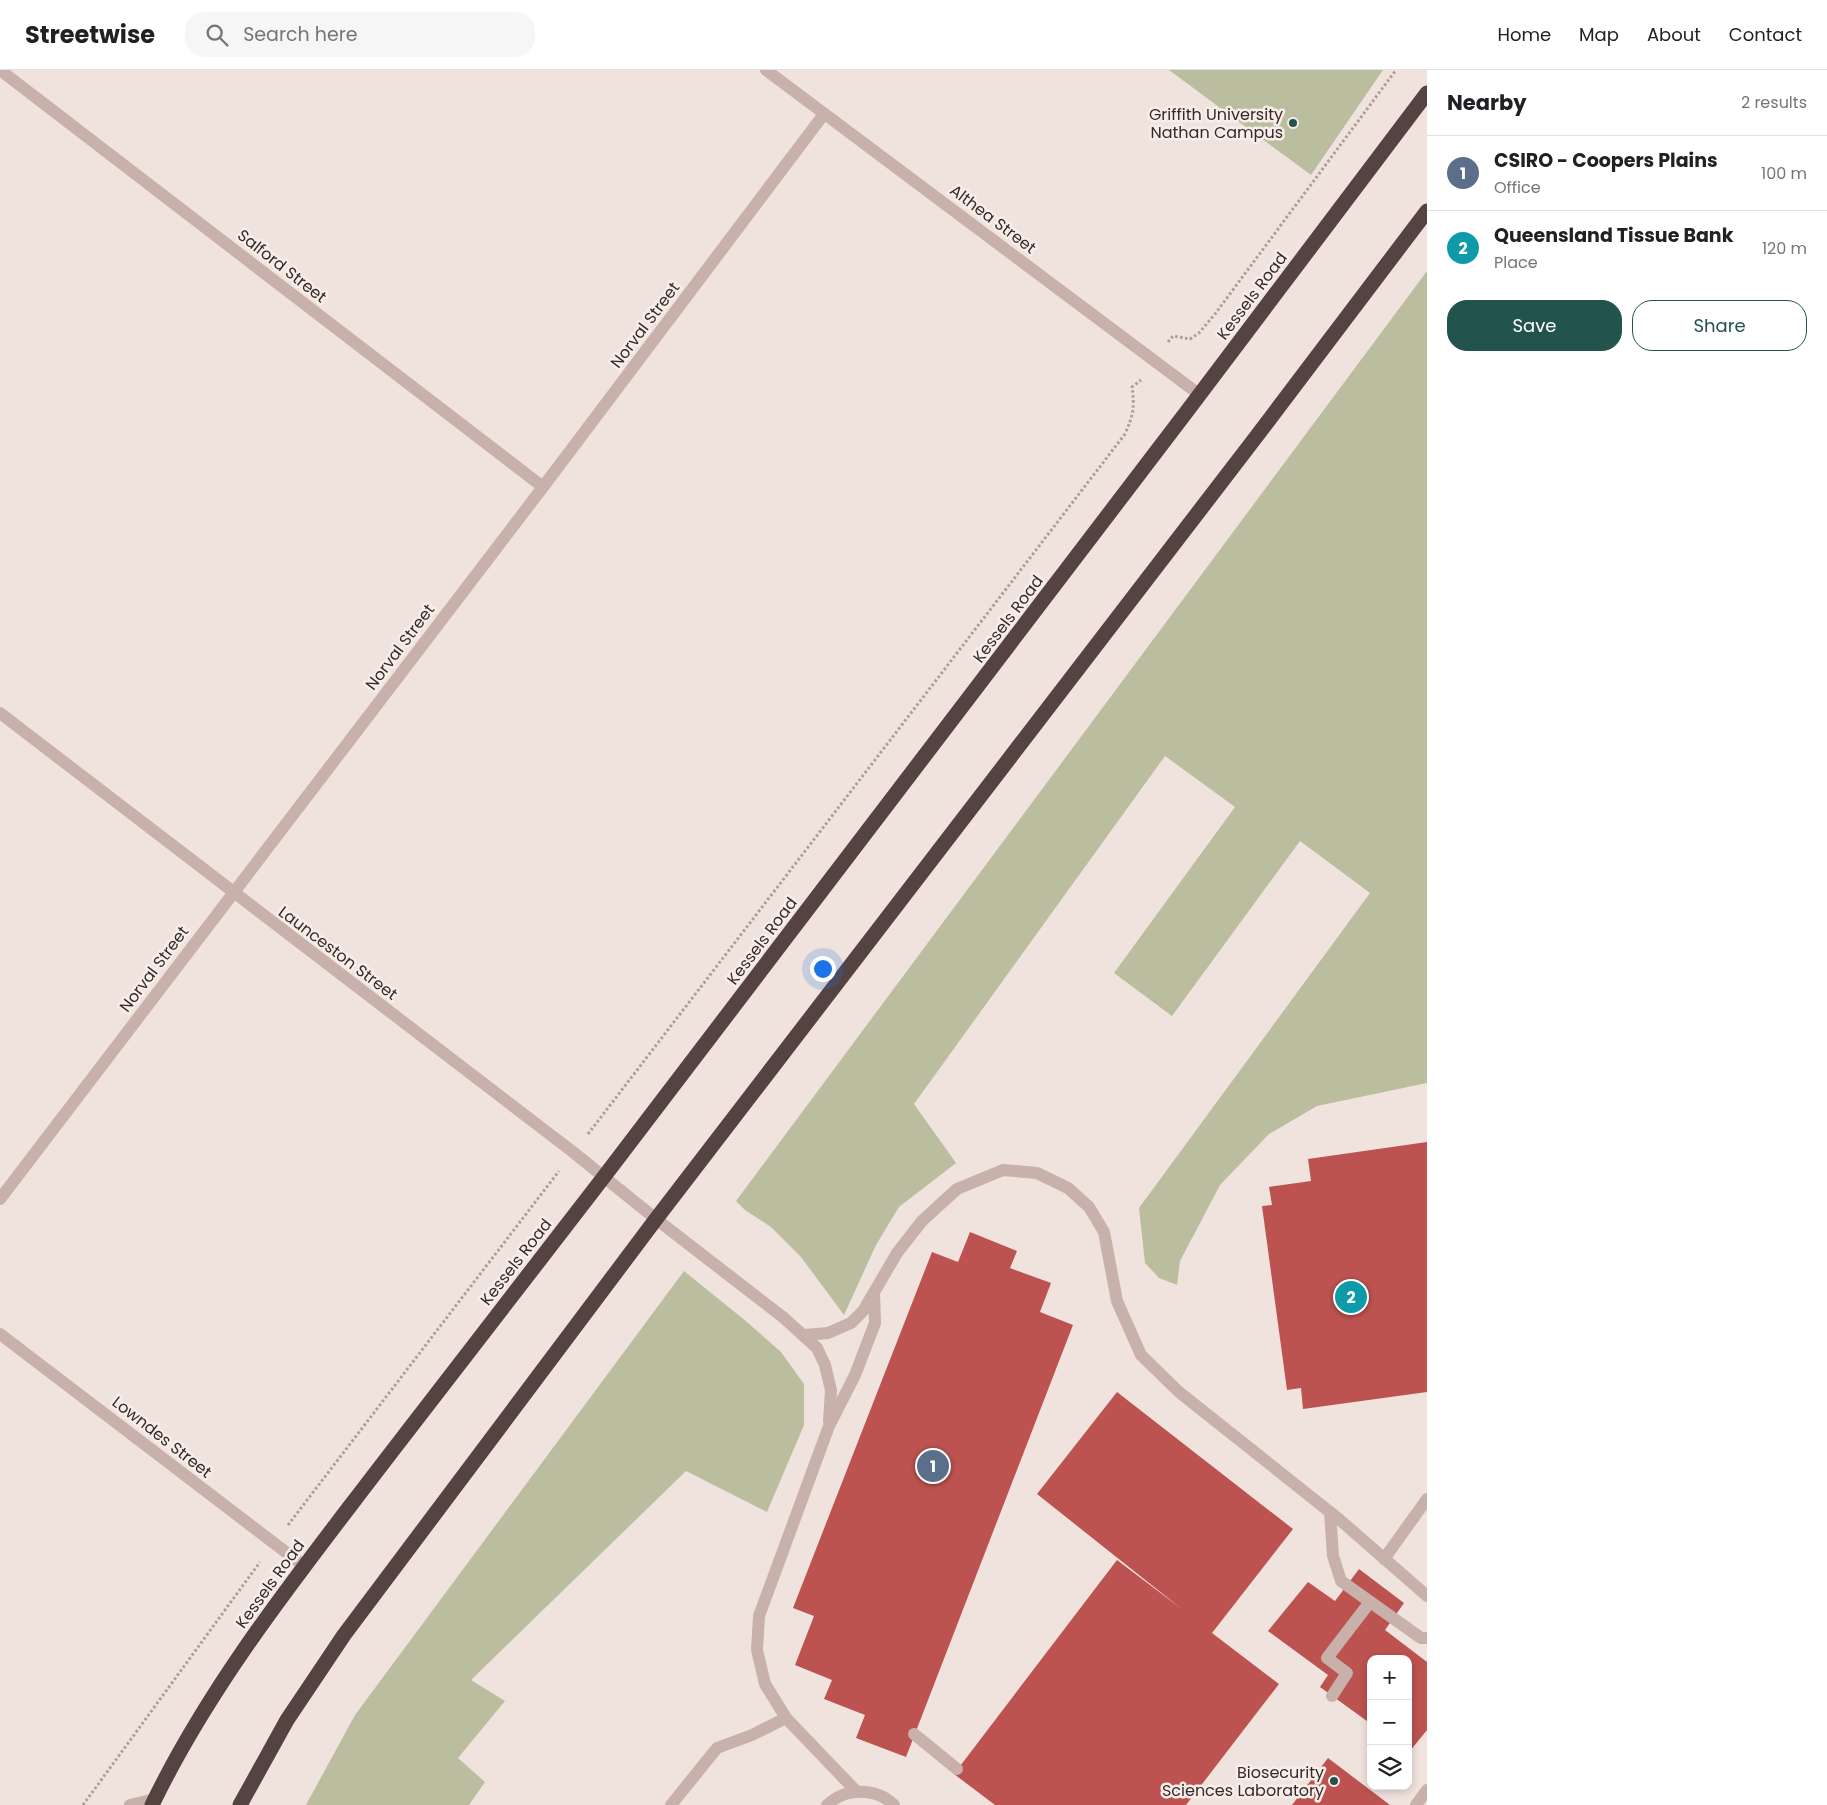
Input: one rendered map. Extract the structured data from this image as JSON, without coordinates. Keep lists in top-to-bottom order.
{
  "streets": {
    "highway": ["Kessels Road"],
    "street": [
      "Althea Street",
      "Salford Street",
      "Norval Street",
      "Launceston Street",
      "Lowndes Street"
    ]
  },
  "crossings": [
    ["Althea Street", "Kessels Road"],
    ["Althea Street", "Norval Street"],
    ["Salford Street", "Norval Street"],
    ["Kessels Road", "Launceston Street"],
    ["Kessels Road", "Lowndes Street"],
    ["Norval Street", "Launceston Street"]
  ],
  "places": ["Griffith University Nathan Campus", "Biosecurity Sciences Laboratory"],
  "page": {
    "header": "Streetwise",
    "search": "Search here",
    "nav": [
      "Home",
      "Map",
      "About",
      "Contact"
    ],
    "heading": ["Nearby", "2 results"],
    "list": [
      {
        "mark": "1",
        "name": "CSIRO - Coopers Plains",
        "note": "Office",
        "value": "100 m"
      },
      {
        "mark": "2",
        "name": "Queensland Tissue Bank",
        "note": "Place",
        "value": "120 m"
      }
    ],
    "buttons": ["Save", "Share"],
    "pins": ["2", "1"],
    "map_buttons": ["+", "−"]
  }
}
